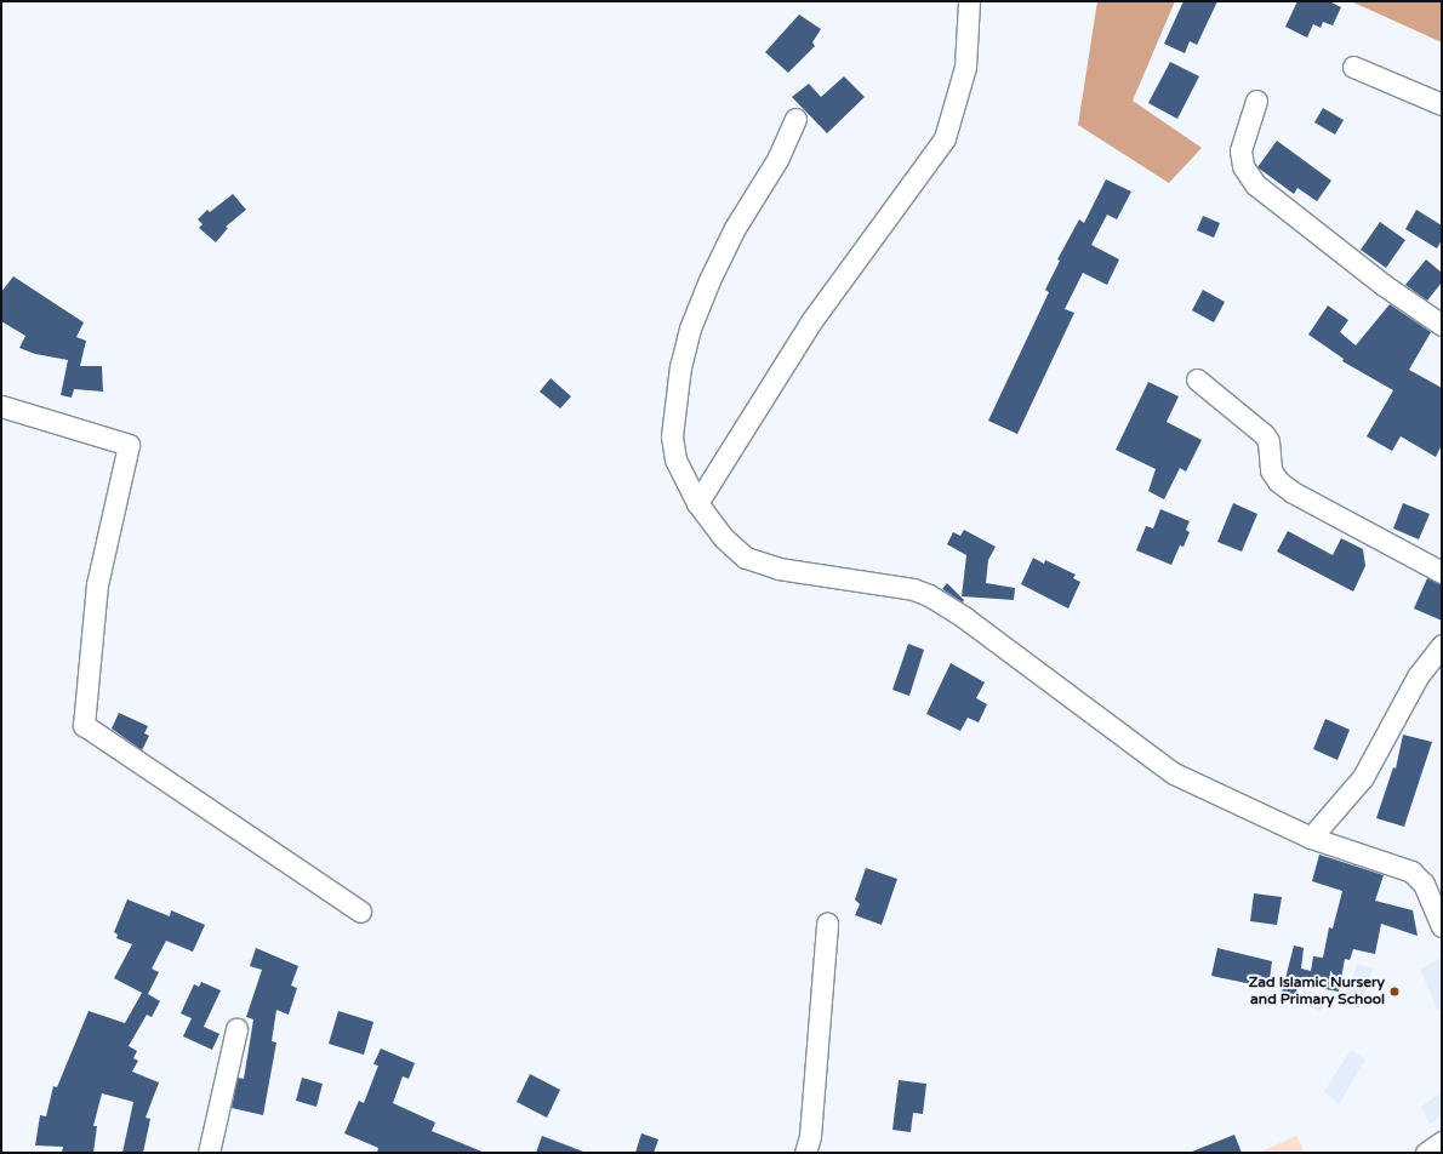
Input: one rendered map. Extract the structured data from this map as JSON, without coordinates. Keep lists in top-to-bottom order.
{
  "places": ["Zad Islamic Nursery and Primary School"]
}
